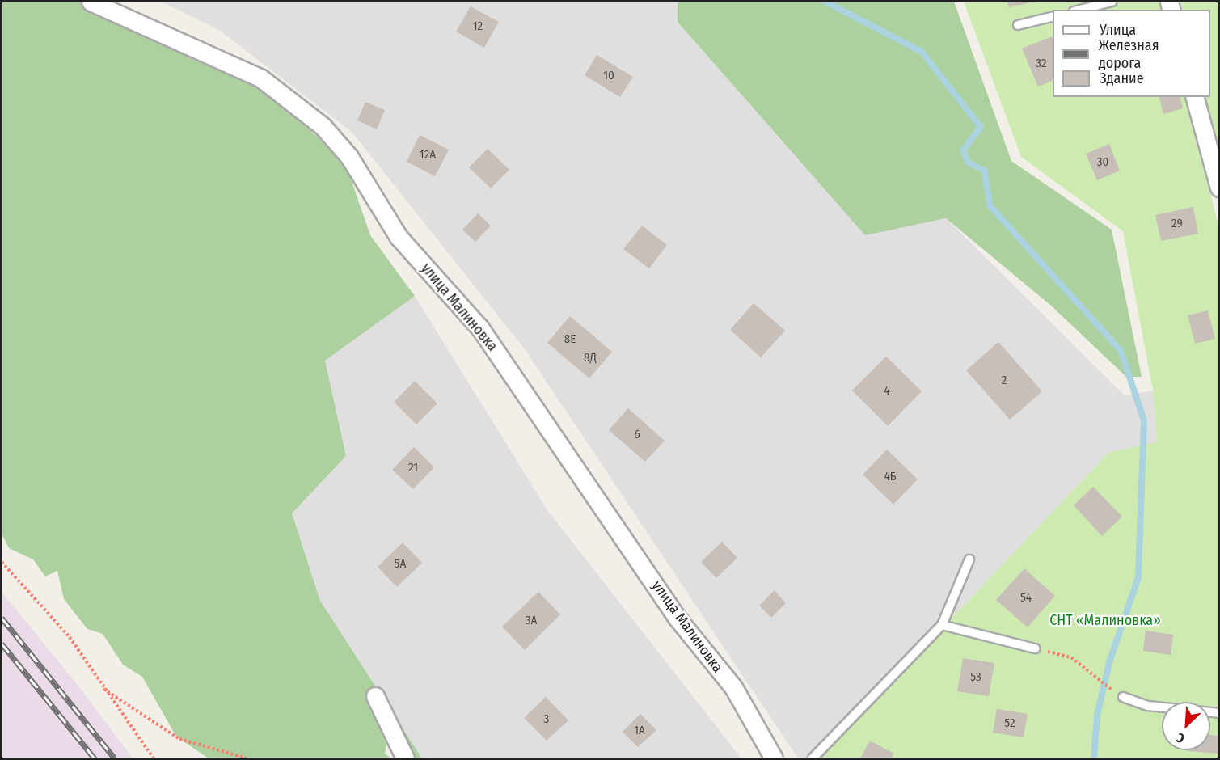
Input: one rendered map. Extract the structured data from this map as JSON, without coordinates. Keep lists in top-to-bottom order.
{
  "streets": {
    "street": ["улица Малиновка"]
  },
  "parks": ["СНТ «Малиновка»"],
  "house_numbers": [
    "12",
    "32",
    "10",
    "12А",
    "30",
    "29",
    "8Е",
    "8Д",
    "2",
    "4",
    "6",
    "21",
    "4Б",
    "5А",
    "54",
    "3А",
    "53",
    "3",
    "52",
    "1А"
  ],
  "legend": ["Улица", "Железная дорога", "Здание"],
  "north": "bottom left"
}
